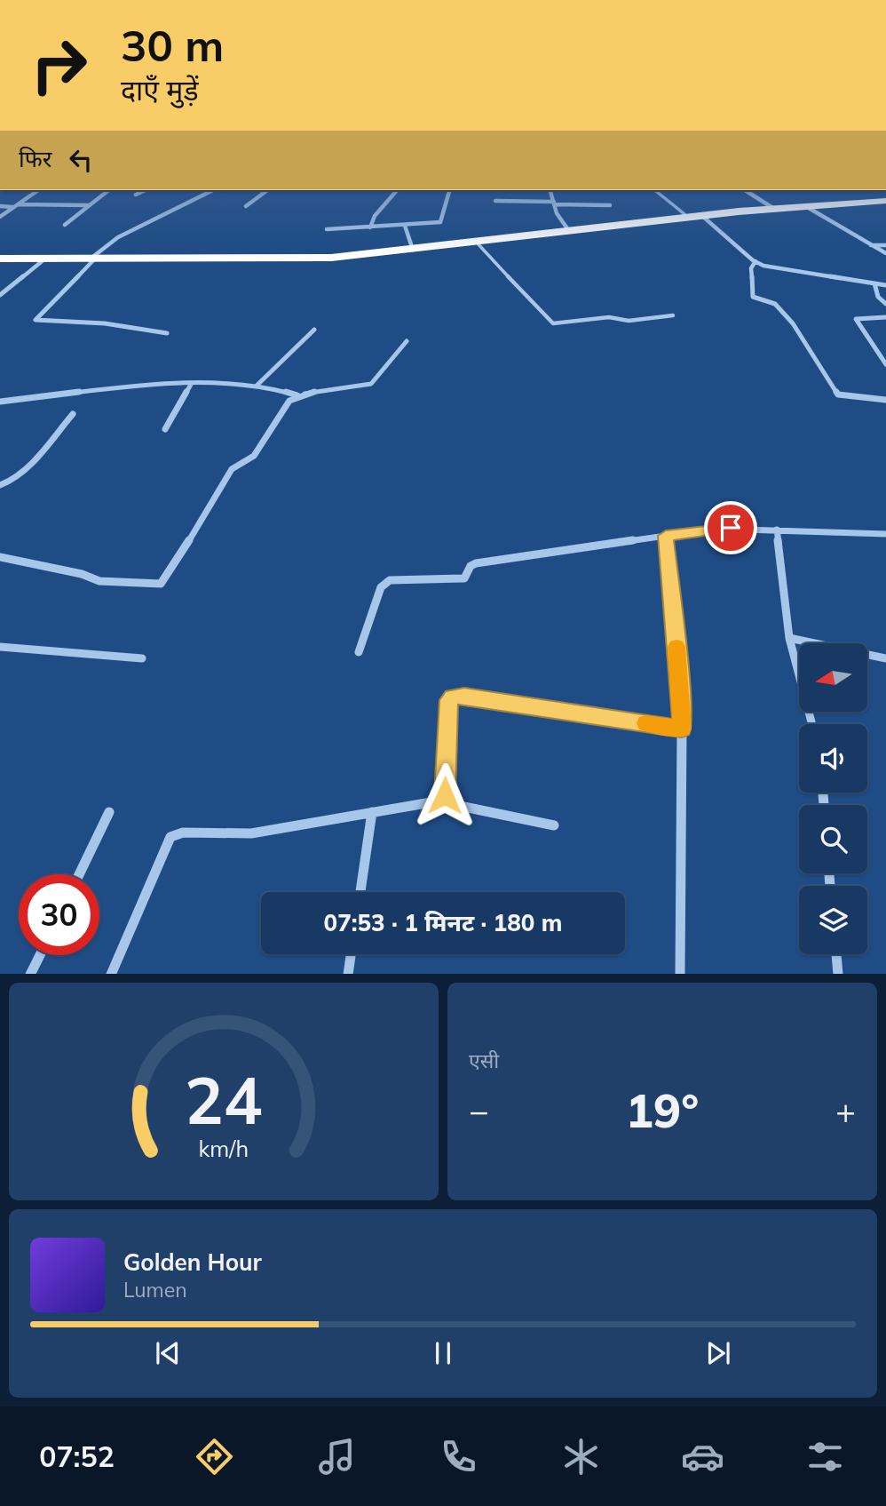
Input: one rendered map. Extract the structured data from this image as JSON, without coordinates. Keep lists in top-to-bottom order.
{
  "north": "left",
  "page": {
    "turn": ["30 m", "दाएँ मुड़ें"],
    "then": "फिर",
    "limit": "30",
    "trip": "07:53 · 1 मिनट · 180 m",
    "tile": "एसी",
    "heat": ["−", "19°", "+"],
    "song": ["Golden Hour", "Lumen"],
    "tabs": "07:52",
    "gauge": ["24", "km/h"]
  }
}
